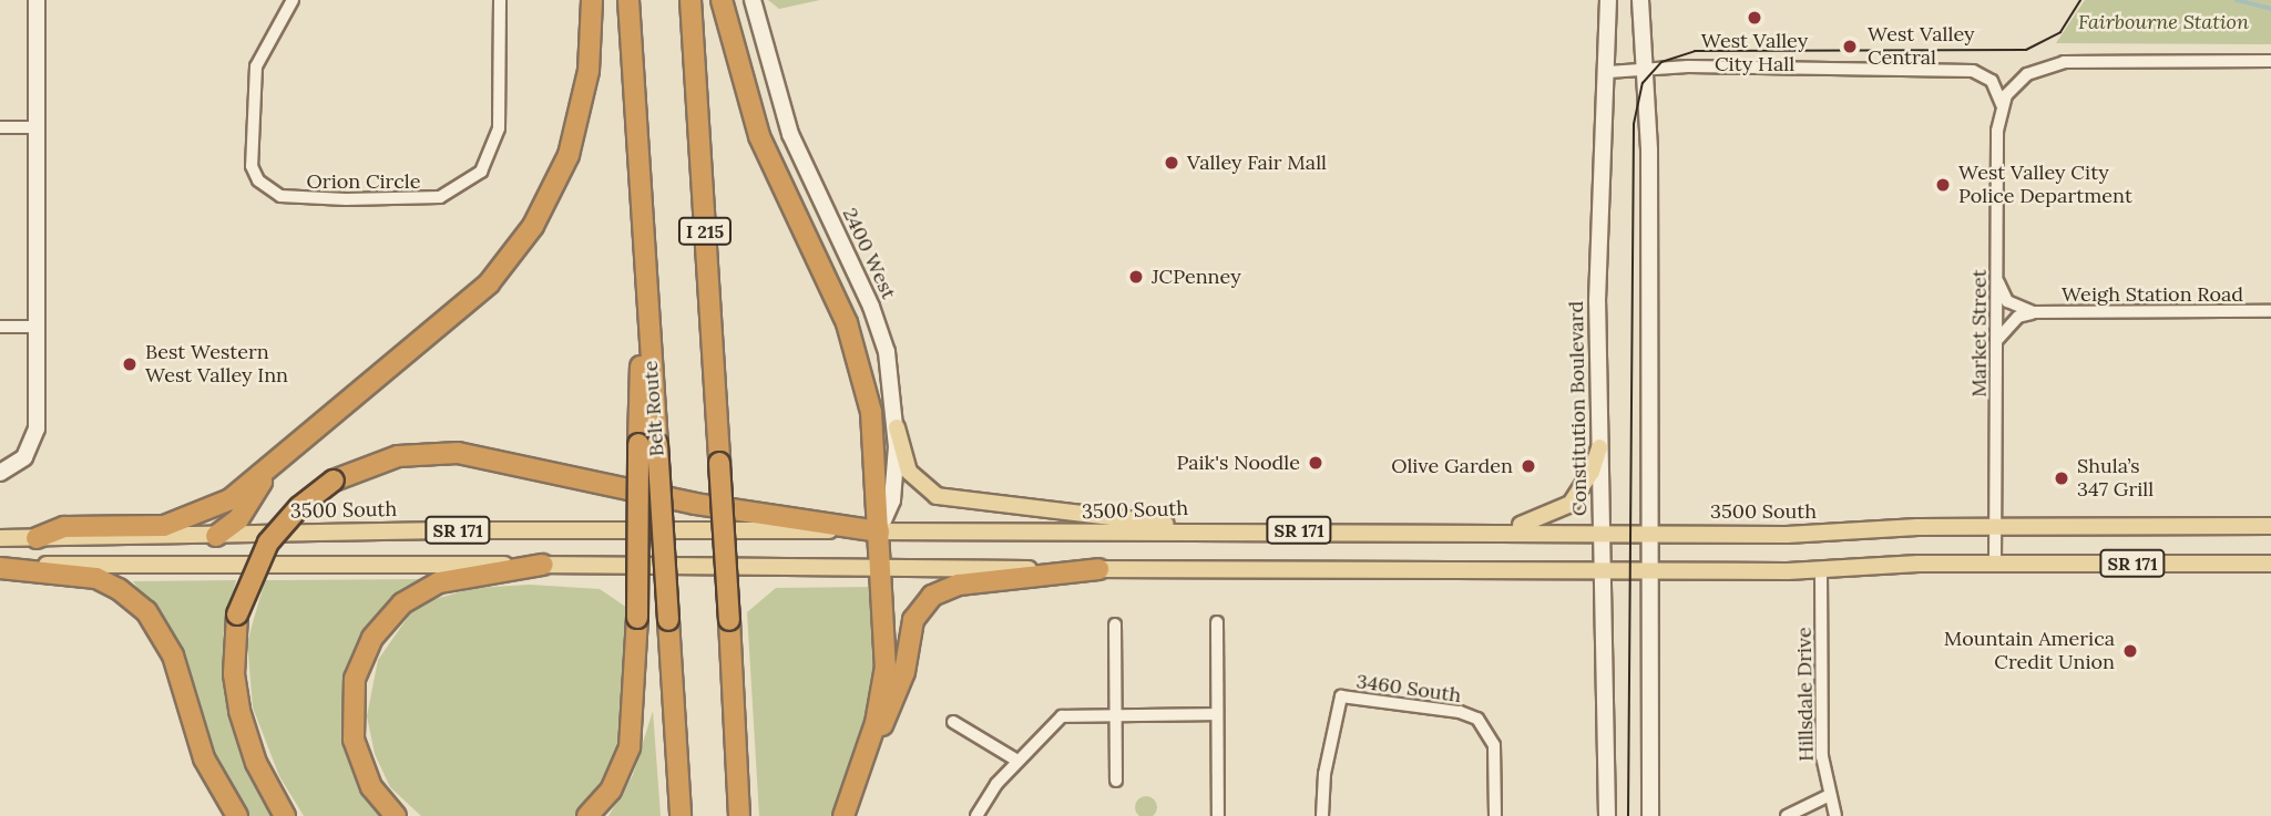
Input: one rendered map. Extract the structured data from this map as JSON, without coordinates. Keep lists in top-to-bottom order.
{
  "streets": {
    "highway": ["I 215", "Belt Route"],
    "main road": [
      "2400 West",
      "Constitution Boulevard",
      "3500 South",
      "SR 171"
    ],
    "street": [
      "Orion Circle",
      "Weigh Station Road",
      "Market Street",
      "3460 South",
      "Hillsdale Drive"
    ]
  },
  "crossings": [
    ["2400 West", "3500 South"],
    ["Weigh Station Road", "Market Street"],
    ["Market Street", "3500 South"],
    ["Market Street", "SR 171"],
    ["Constitution Boulevard", "3500 South"],
    ["Constitution Boulevard", "SR 171"],
    ["SR 171", "Hillsdale Drive"]
  ],
  "parks": ["Fairbourne Station"],
  "places": [
    "West Valley City Hall",
    "West Valley Central",
    "Valley Fair Mall",
    "West Valley City Police Department",
    "JCPenney",
    "Best Western West Valley Inn",
    "Paik's Noodle",
    "Olive Garden",
    "Shula’s 347 Grill",
    "Mountain America Credit Union"
  ]
}
